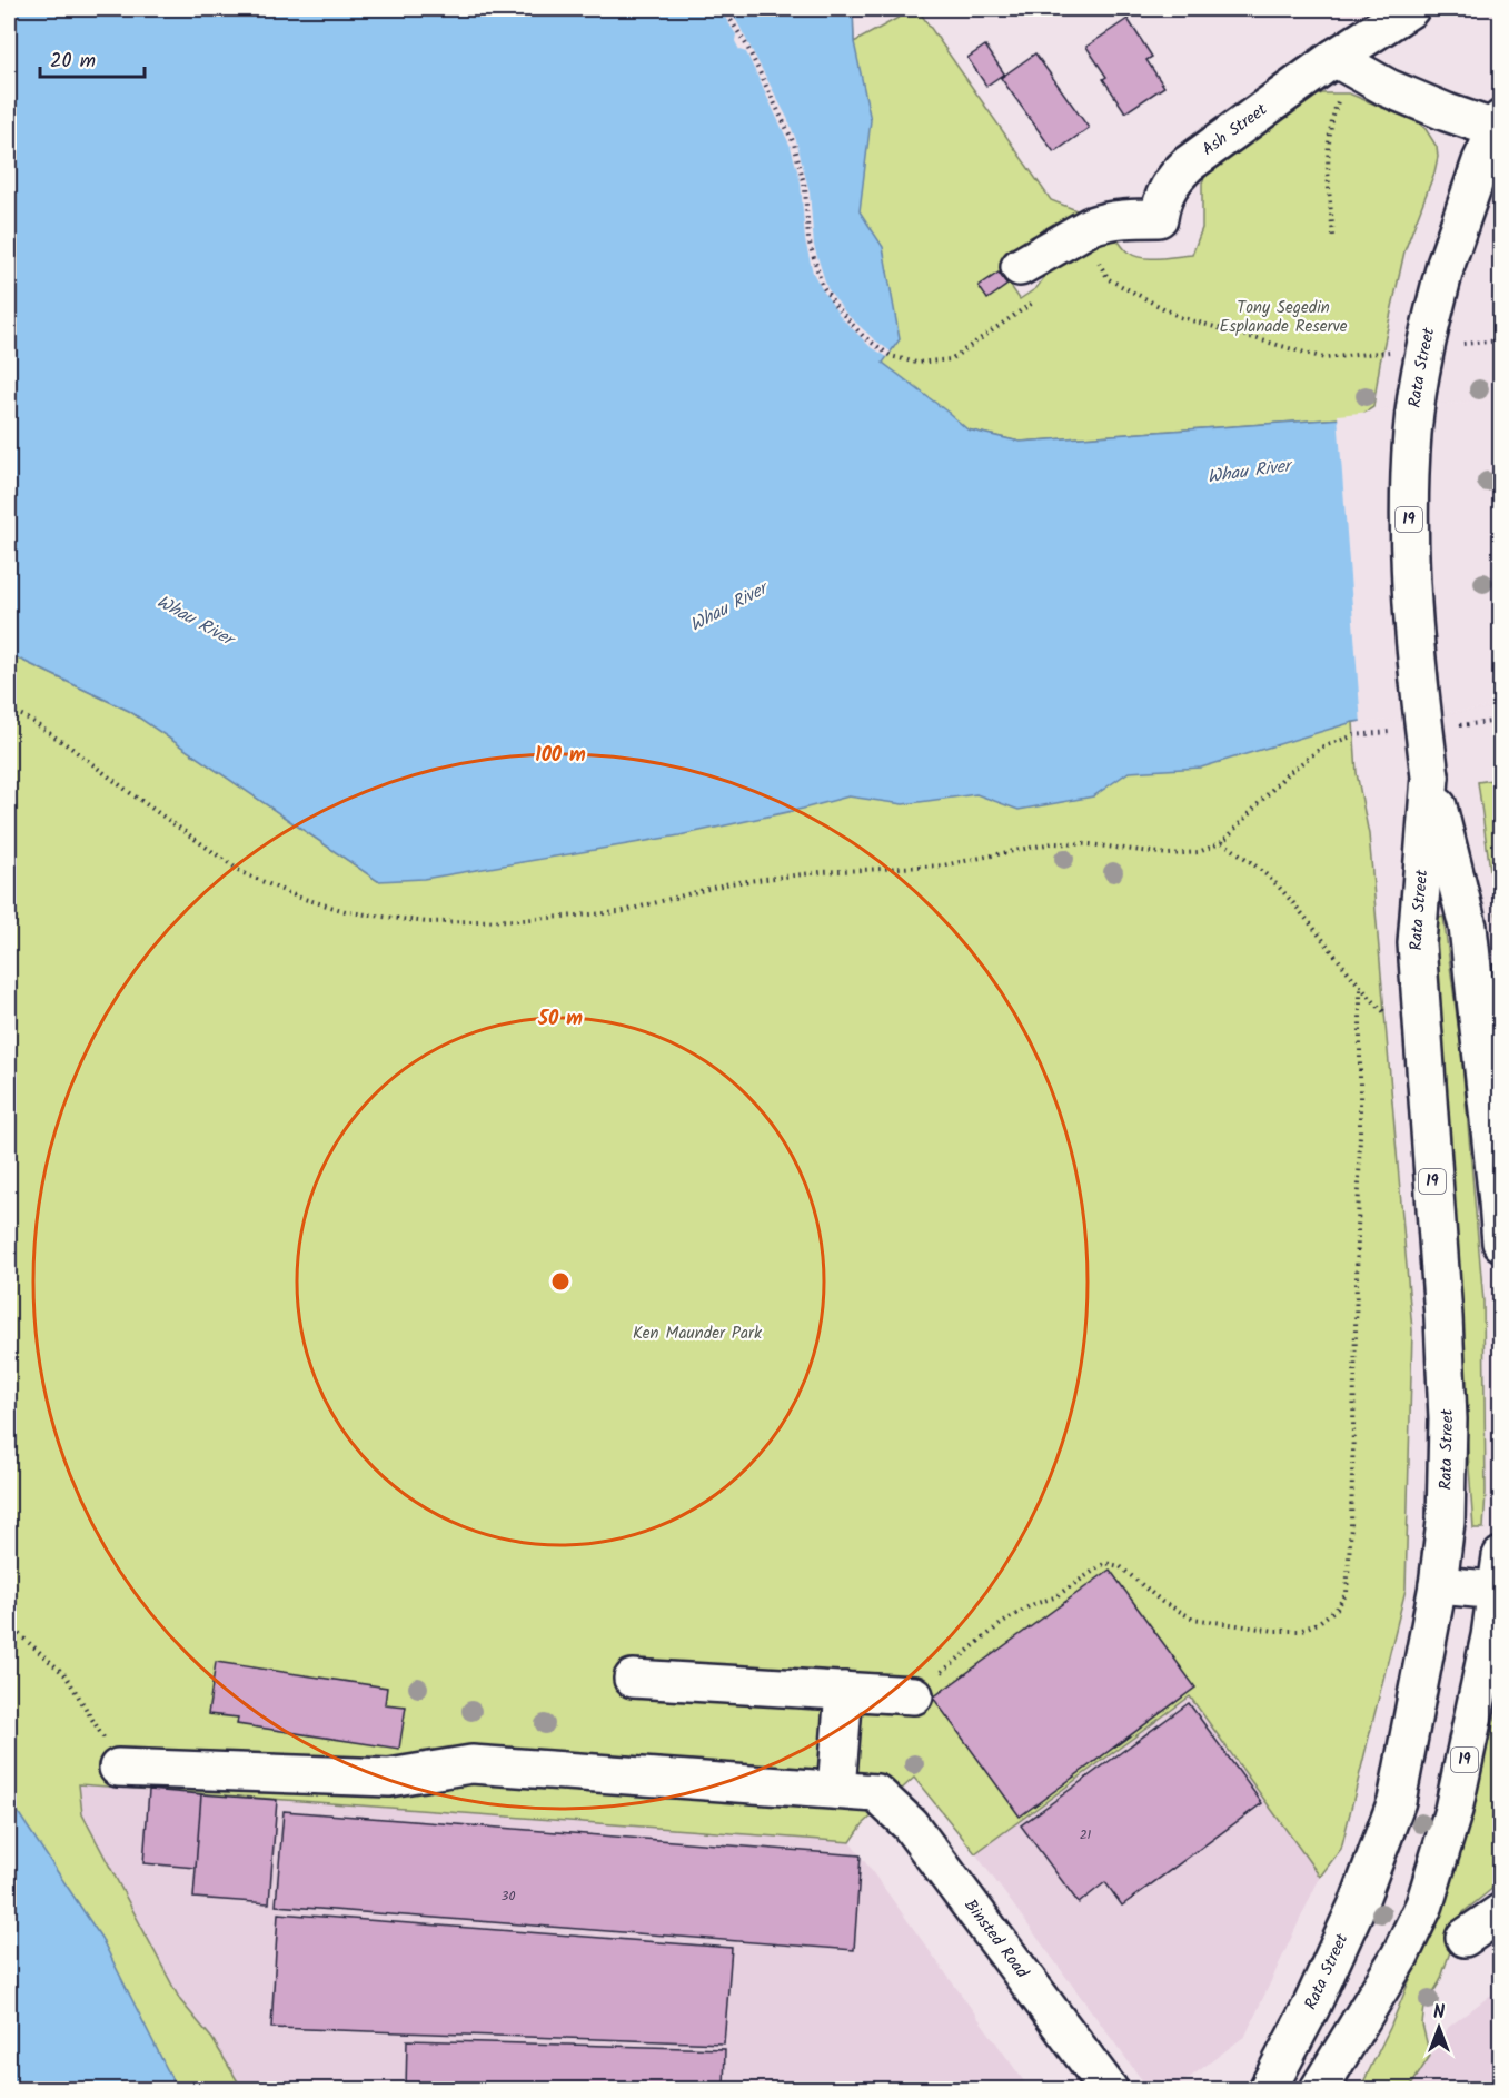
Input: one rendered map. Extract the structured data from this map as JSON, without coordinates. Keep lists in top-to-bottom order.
{
  "streets": {
    "main road": [
      "Ash Street",
      "Rata Street",
      "19",
      "Binsted Road"
    ]
  },
  "water": ["Whau River"],
  "parks": ["Tony Segedin Esplanade Reserve", "Ken Maunder Park"],
  "house_numbers": ["21", "30"],
  "scale_bar": "20 m",
  "north": "top",
  "rings": ["100 m", "50 m"]
}
